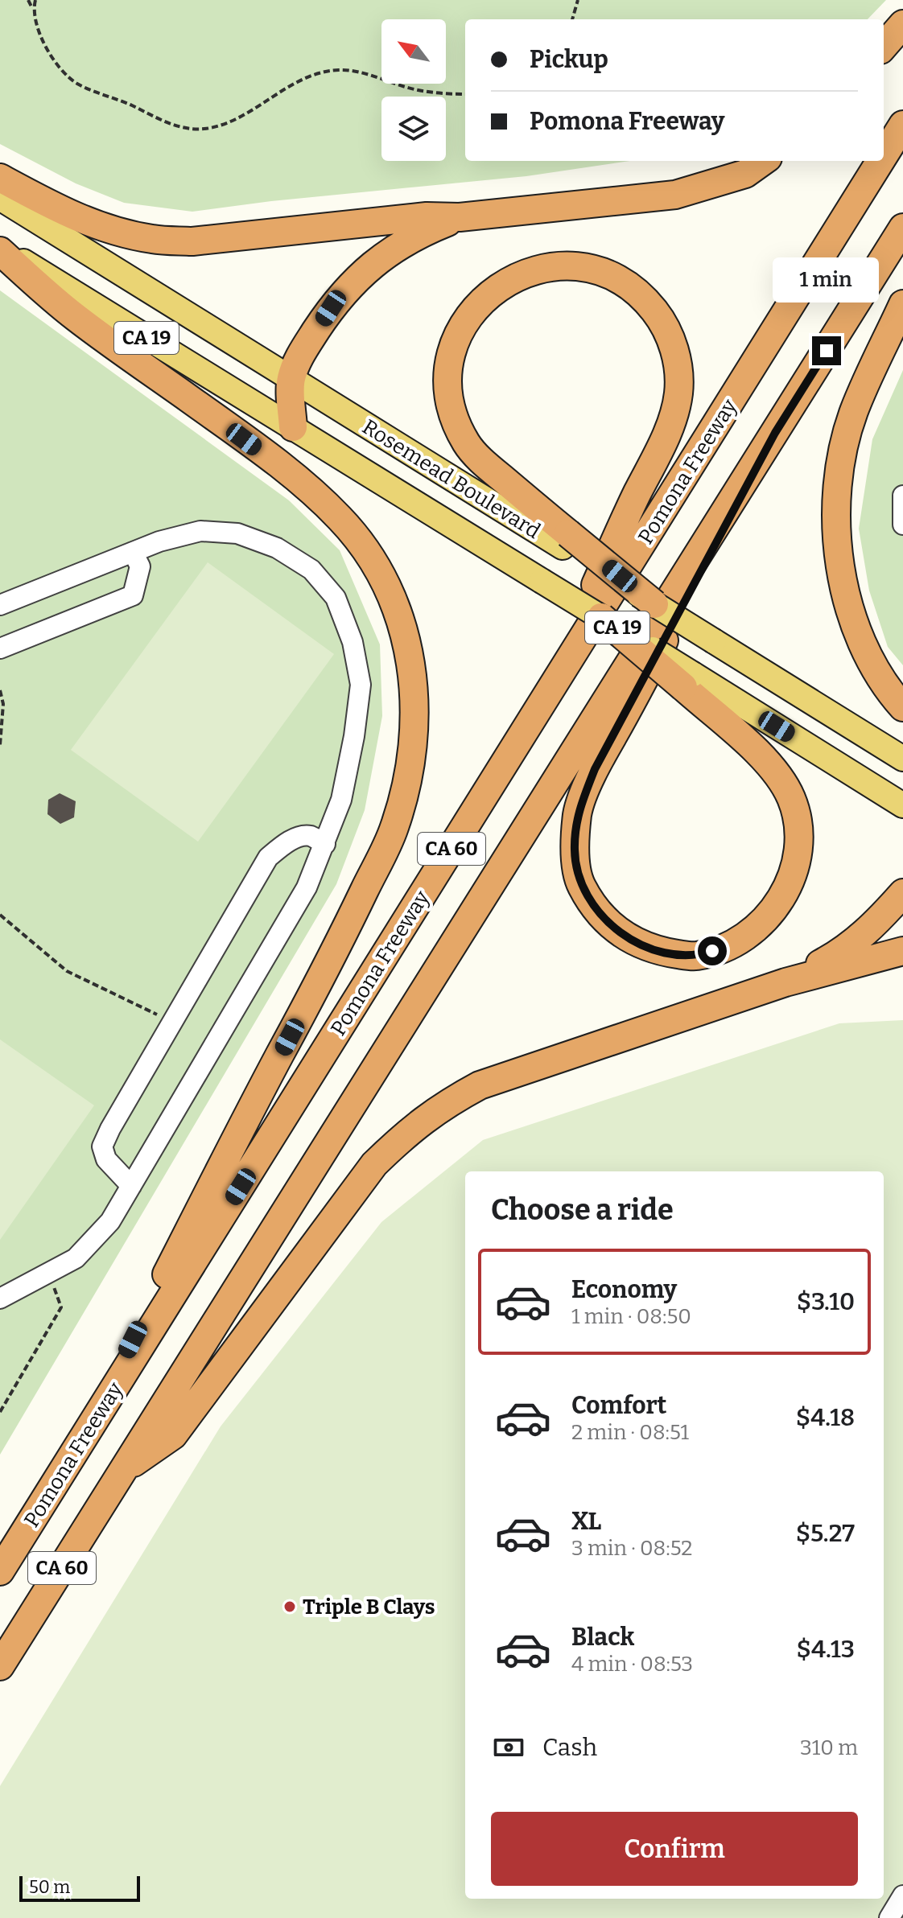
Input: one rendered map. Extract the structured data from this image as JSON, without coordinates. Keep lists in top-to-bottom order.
{
  "streets": {
    "highway": ["Pomona Freeway", "CA 60"],
    "main road": ["CA 19", "Rosemead Boulevard"]
  },
  "places": ["Triple B Clays"],
  "scale_bar": "50 m",
  "north": "top left",
  "page": {
    "banner": ["Pickup", "Pomona Freeway"],
    "bubble": "1 min",
    "heading": "Choose a ride",
    "list": [
      {
        "name": "Economy",
        "note": "1 min · 08:50",
        "value": "$3.10"
      },
      {
        "name": "Comfort",
        "note": "2 min · 08:51",
        "value": "$4.18"
      },
      {
        "name": "XL",
        "note": "3 min · 08:52",
        "value": "$5.27"
      },
      {
        "name": "Black",
        "note": "4 min · 08:53",
        "value": "$4.13"
      }
    ],
    "pay": ["Cash", "310 m"],
    "buttons": "Confirm",
    "scale": "50 m"
  }
}
